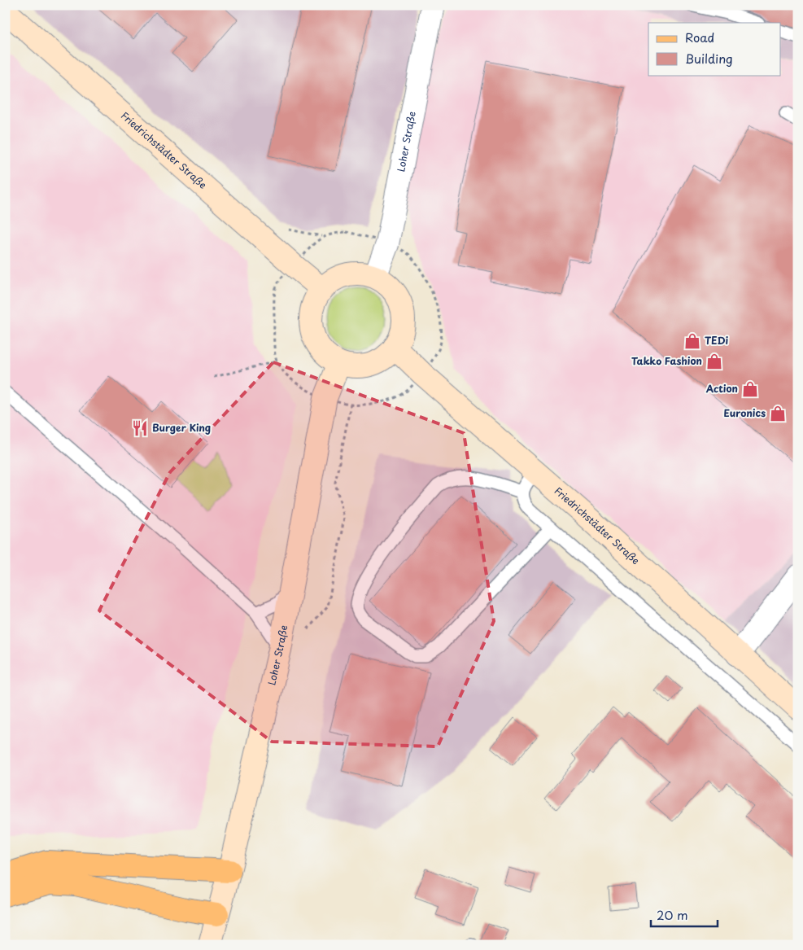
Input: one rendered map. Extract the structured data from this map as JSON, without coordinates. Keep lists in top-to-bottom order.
{
  "streets": {
    "street": ["Loher Straße", "Friedrichstädter Straße"]
  },
  "crossings": [
    ["Loher Straße", "Friedrichstädter Straße"]
  ],
  "places": {
    "shop": [
      "TEDi",
      "Takko Fashion",
      "Action",
      "Euronics"
    ],
    "restaurant": ["Burger King"]
  },
  "legend": ["Road", "Building"],
  "scale_bar": "20 m"
}
